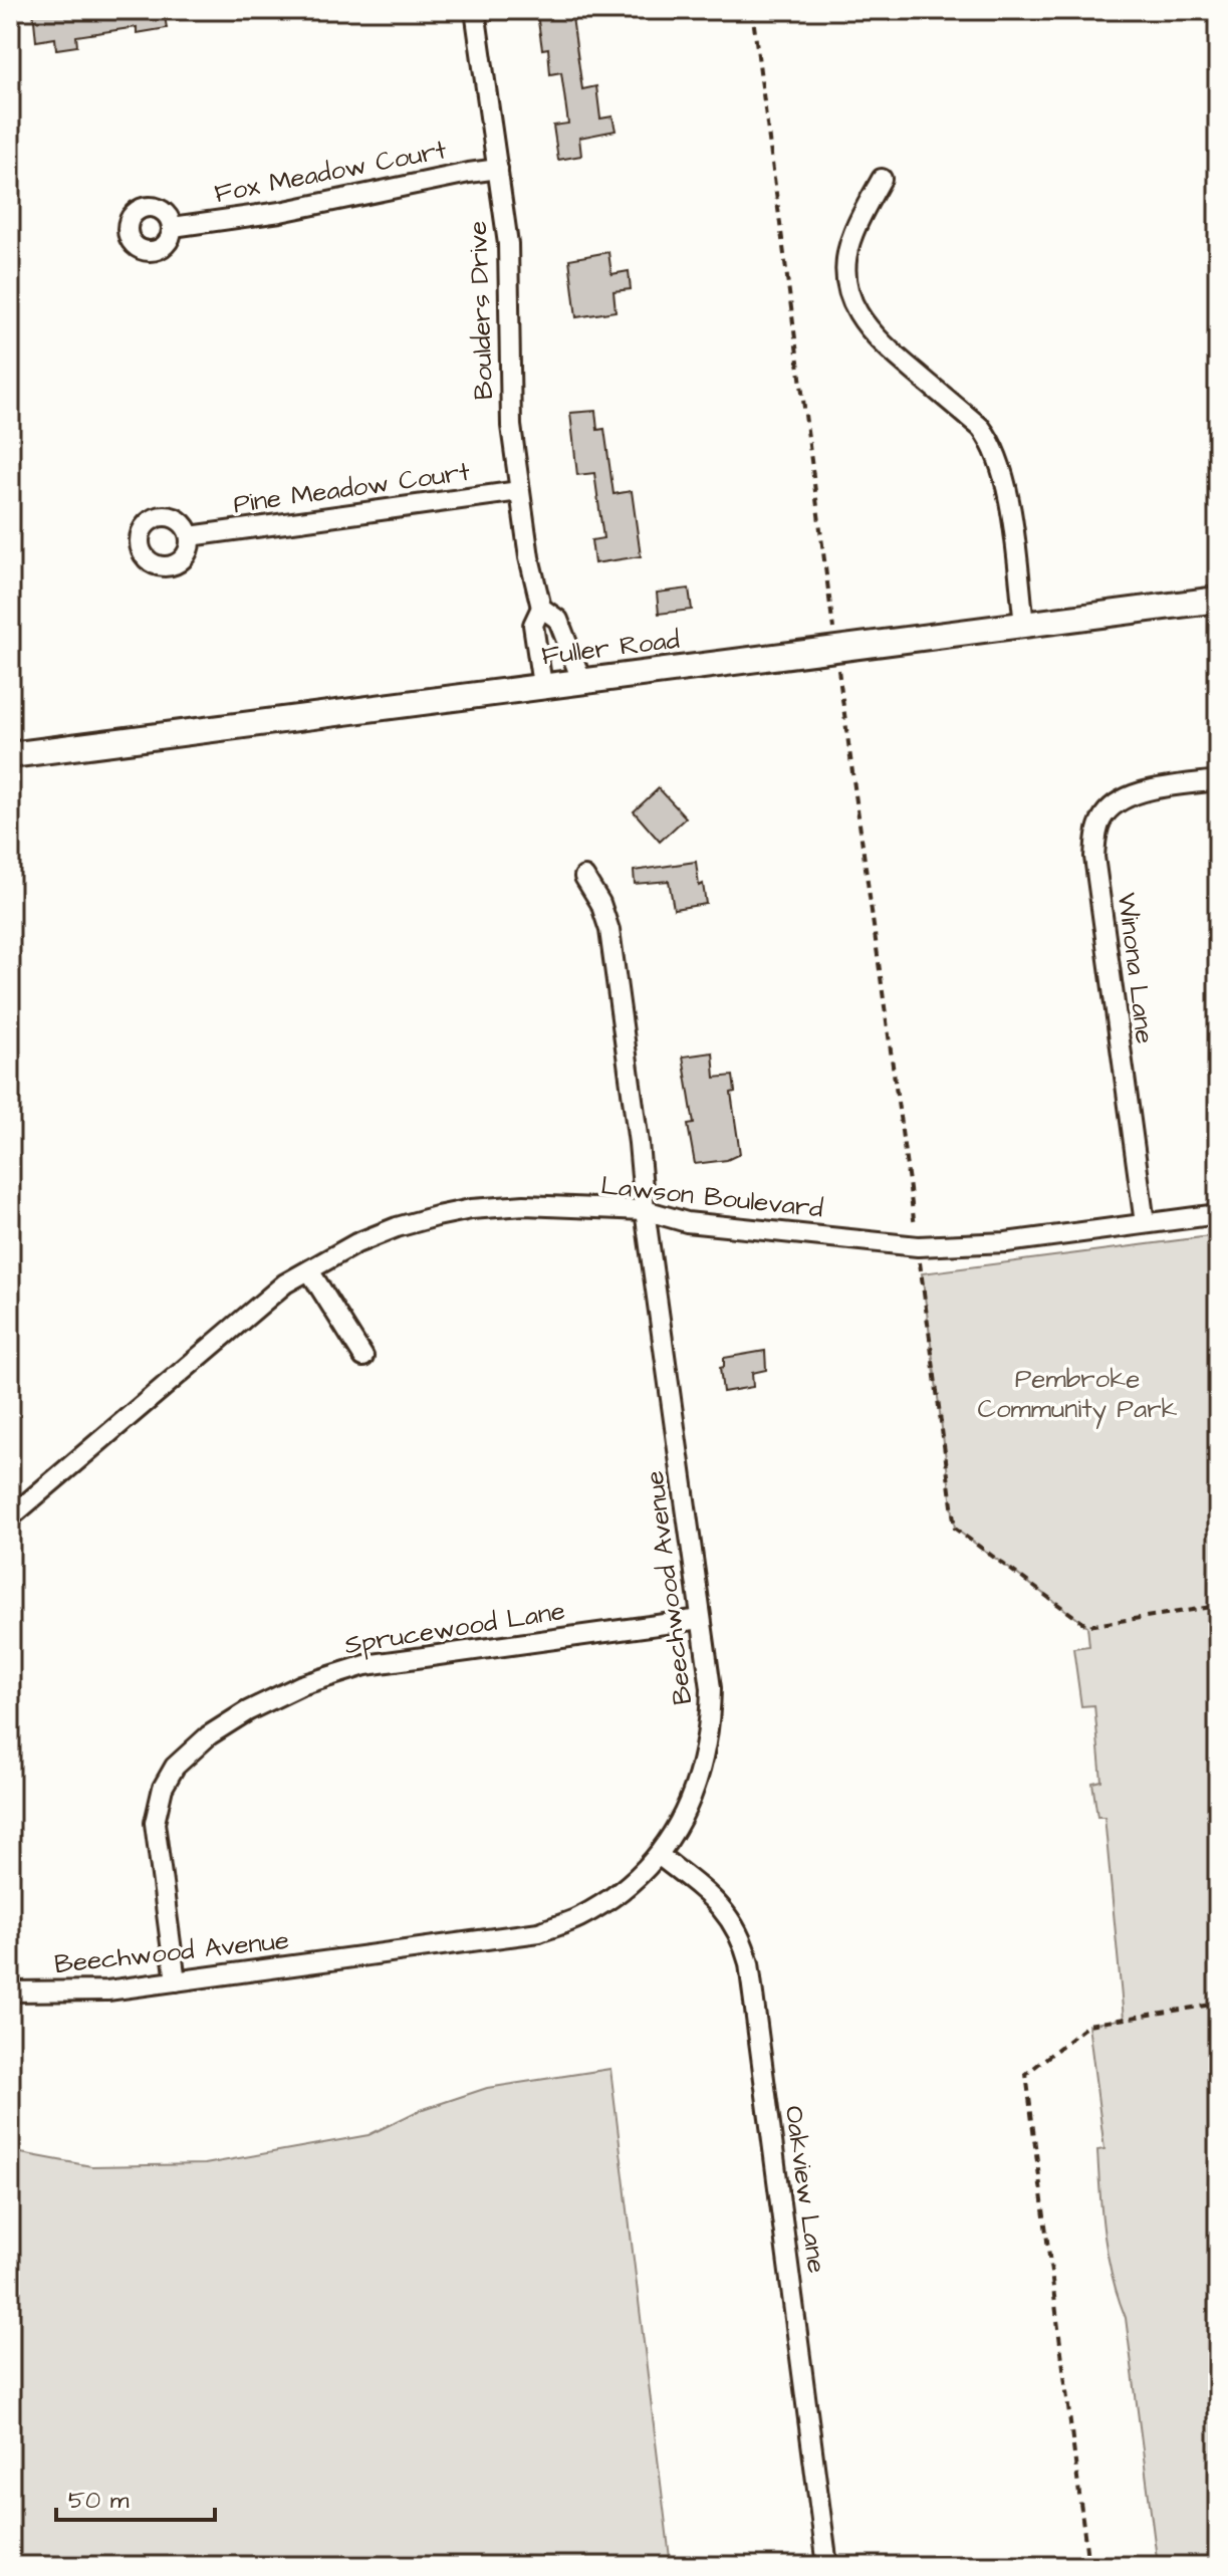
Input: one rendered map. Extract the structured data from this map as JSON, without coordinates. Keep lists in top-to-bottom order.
{
  "streets": {
    "street": [
      "Fox Meadow Court",
      "Boulders Drive",
      "Pine Meadow Court",
      "Fuller Road",
      "Winona Lane",
      "Lawson Boulevard",
      "Beechwood Avenue",
      "Sprucewood Lane",
      "Oakview Lane"
    ]
  },
  "crossings": [
    ["Fox Meadow Court", "Boulders Drive"],
    ["Boulders Drive", "Pine Meadow Court"],
    ["Boulders Drive", "Fuller Road"],
    ["Winona Lane", "Lawson Boulevard"],
    ["Lawson Boulevard", "Beechwood Avenue"],
    ["Beechwood Avenue", "Sprucewood Lane"],
    ["Beechwood Avenue", "Oakview Lane"]
  ],
  "parks": ["Pembroke Community Park"],
  "scale_bar": "50 m"
}
